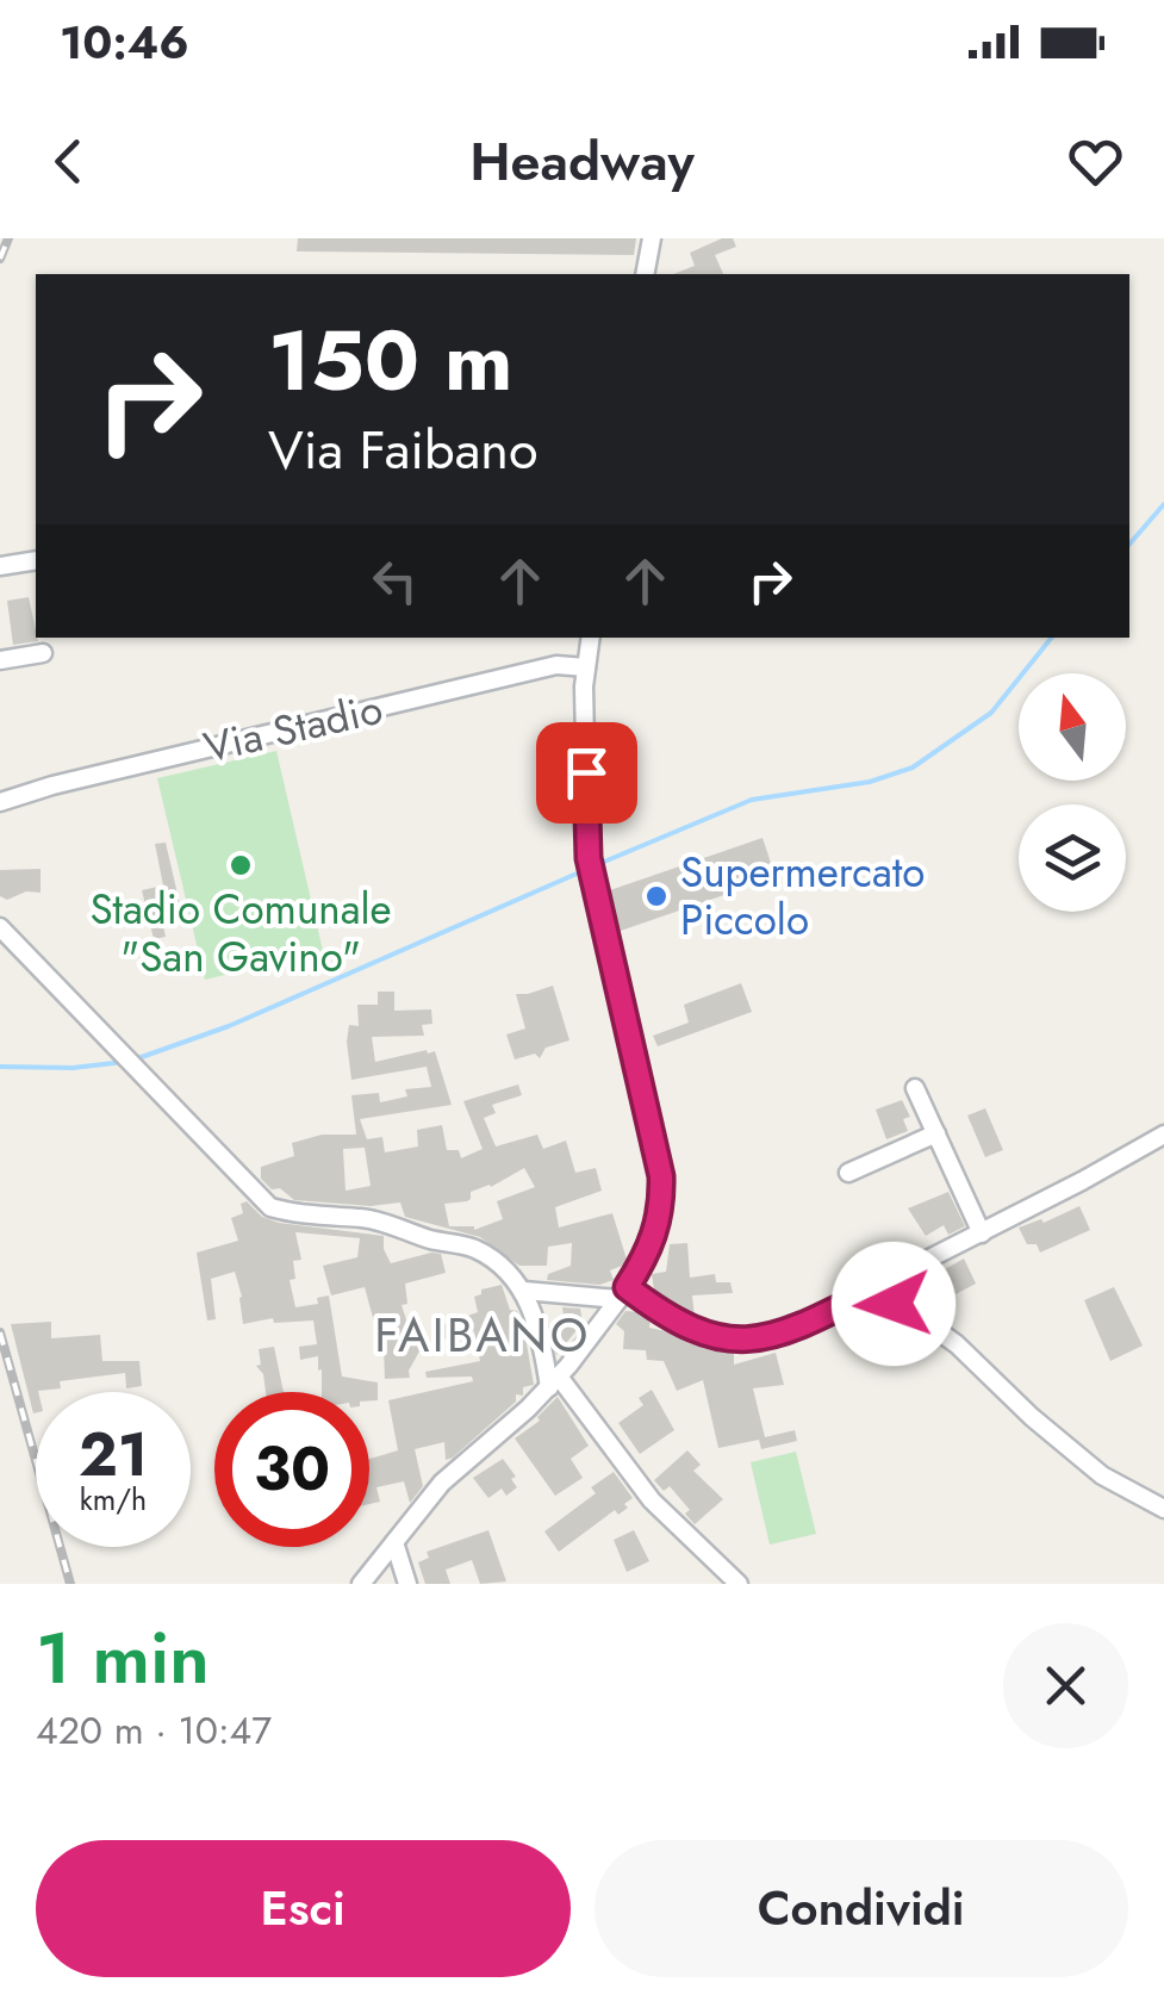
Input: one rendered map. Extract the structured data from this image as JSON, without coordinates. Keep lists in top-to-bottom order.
{
  "streets": {
    "street": ["Via Stadio"]
  },
  "districts": ["FAIBANO"],
  "places": ["Stadio Comunale \"San Gavino\"", "Supermercato Piccolo"],
  "north": "top",
  "page": {
    "status": "10:46",
    "header": "Headway",
    "turn": ["150 m", "Via Faibano"],
    "speed": "21 km/h",
    "limit": "30",
    "heading": ["1 min", "420 m · 10:47"],
    "buttons": ["Esci", "Condividi"]
  }
}
